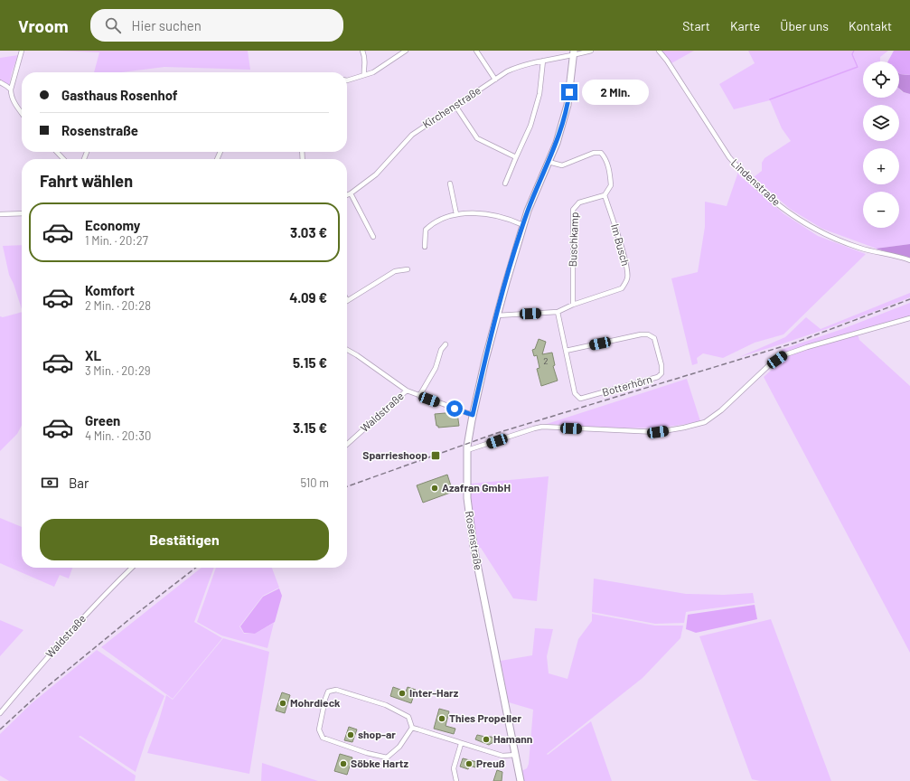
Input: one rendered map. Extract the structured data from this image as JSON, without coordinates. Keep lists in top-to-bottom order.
{
  "streets": {
    "main road": ["Rosenstraße"],
    "street": [
      "Kirchenstraße",
      "Lindenstraße",
      "Buschkamp",
      "Im Busch",
      "Botterhörn",
      "Waldstraße"
    ]
  },
  "crossings": [
    ["Kirchenstraße", "Rosenstraße"],
    ["Buschkamp", "Im Busch"],
    ["Im Busch", "Botterhörn"],
    ["Im Busch", "Rosenstraße"]
  ],
  "places": {
    "transit": ["Sparrieshoop"],
    "other": [
      "Azafran GmbH",
      "Inter-Harz",
      "Mohrdieck",
      "Thies Propeller",
      "shop-ar",
      "Hamann",
      "Söbke Hartz",
      "Preuß"
    ]
  },
  "house_numbers": ["2"],
  "page": {
    "header": "Vroom",
    "search": "Hier suchen",
    "nav": [
      "Start",
      "Karte",
      "Über uns",
      "Kontakt"
    ],
    "map_buttons": ["+", "−"],
    "banner": ["Gasthaus Rosenhof", "Rosenstraße"],
    "bubble": "2 Min.",
    "heading": "Fahrt wählen",
    "list": [
      {
        "name": "Economy",
        "note": "1 Min. · 20:27",
        "value": "3.03 €"
      },
      {
        "name": "Komfort",
        "note": "2 Min. · 20:28",
        "value": "4.09 €"
      },
      {
        "name": "XL",
        "note": "3 Min. · 20:29",
        "value": "5.15 €"
      },
      {
        "name": "Green",
        "note": "4 Min. · 20:30",
        "value": "3.15 €"
      }
    ],
    "pay": ["Bar", "510 m"],
    "buttons": "Bestätigen"
  }
}
